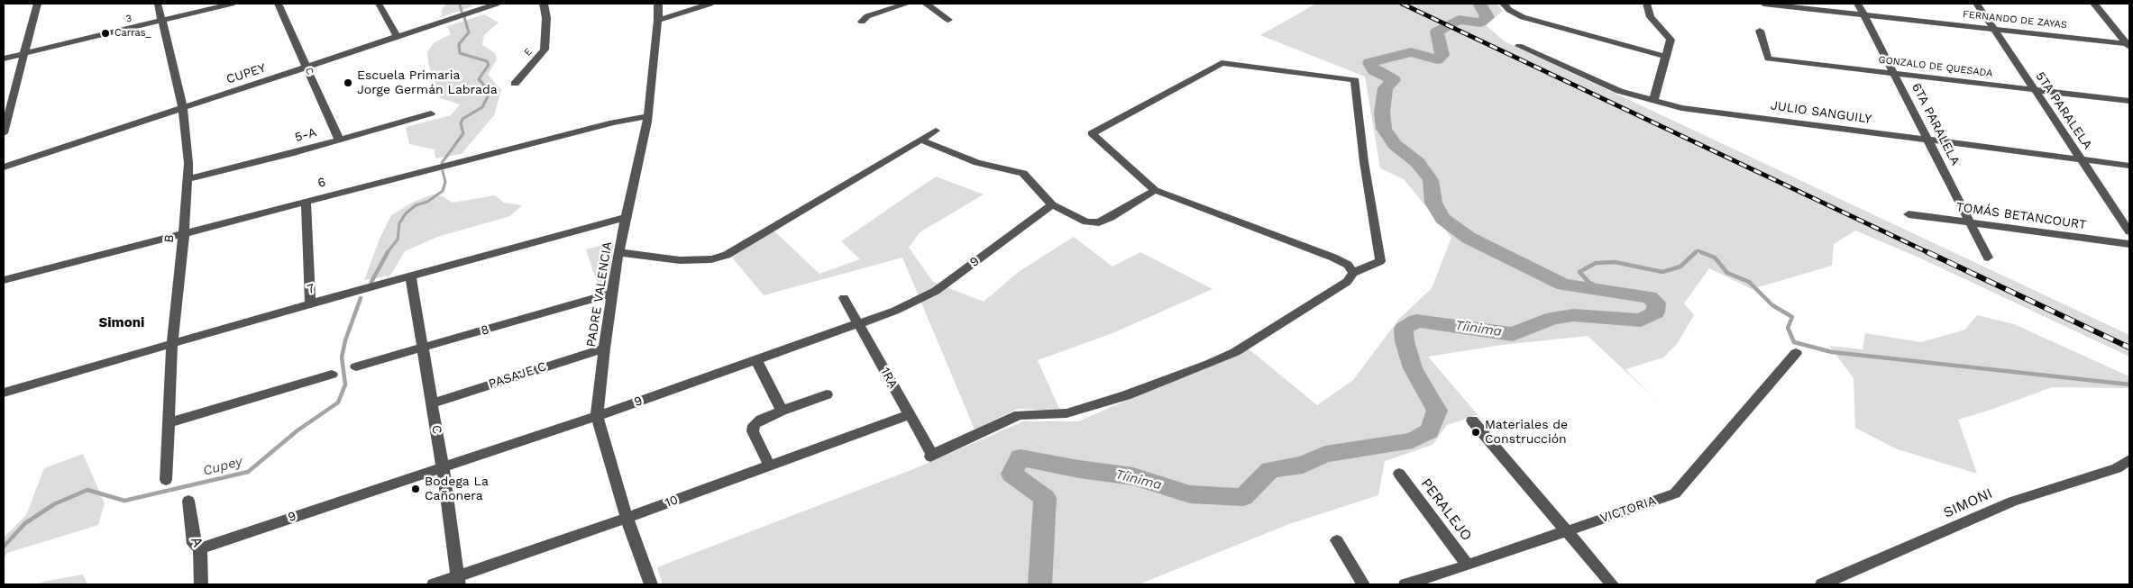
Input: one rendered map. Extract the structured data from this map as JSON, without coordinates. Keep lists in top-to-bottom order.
{
  "streets": {
    "street": [
      "3",
      "FERNANDO DE ZAYAS",
      "E",
      "GONZALO DE QUESADA",
      "C",
      "CUPEY",
      "5TA PARALELA",
      "JULIO SANGUILY",
      "6TA PARALELA",
      "5-A",
      "6",
      "TOMÁS BETANCOURT",
      "B",
      "9",
      "7",
      "PADRE VALENCIA",
      "8",
      "PASAJE C",
      "1RA",
      "10",
      "SIMONI",
      "PERALEJO",
      "VICTORIA",
      "A"
    ]
  },
  "crossings": [
    ["3", "B"],
    ["FERNANDO DE ZAYAS", "5TA PARALELA"],
    ["FERNANDO DE ZAYAS", "6TA PARALELA"],
    ["GONZALO DE QUESADA", "5TA PARALELA"],
    ["GONZALO DE QUESADA", "6TA PARALELA"],
    ["C", "CUPEY"],
    ["C", "5-A"],
    ["C", "9"],
    ["C", "7"],
    ["C", "8"],
    ["C", "PASAJE C"],
    ["C", "10"],
    ["CUPEY", "B"],
    ["5TA PARALELA", "JULIO SANGUILY"],
    ["JULIO SANGUILY", "6TA PARALELA"],
    ["6TA PARALELA", "TOMÁS BETANCOURT"],
    ["5-A", "B"],
    ["6", "B"],
    ["6", "PADRE VALENCIA"],
    ["B", "7"],
    ["9", "PADRE VALENCIA"],
    ["9", "1RA"],
    ["9", "A"],
    ["7", "PADRE VALENCIA"],
    ["PADRE VALENCIA", "8"],
    ["PADRE VALENCIA", "PASAJE C"],
    ["PADRE VALENCIA", "10"],
    ["1RA", "10"],
    ["PERALEJO", "VICTORIA"]
  ],
  "districts": ["Simoni"],
  "water": ["Tíinima", "Cupey"],
  "places": [
    "Carras_",
    "Escuela Primaria Jorge Germán Labrada",
    "Materiales de Construcción",
    "Bodega La Cañonera"
  ]
}
